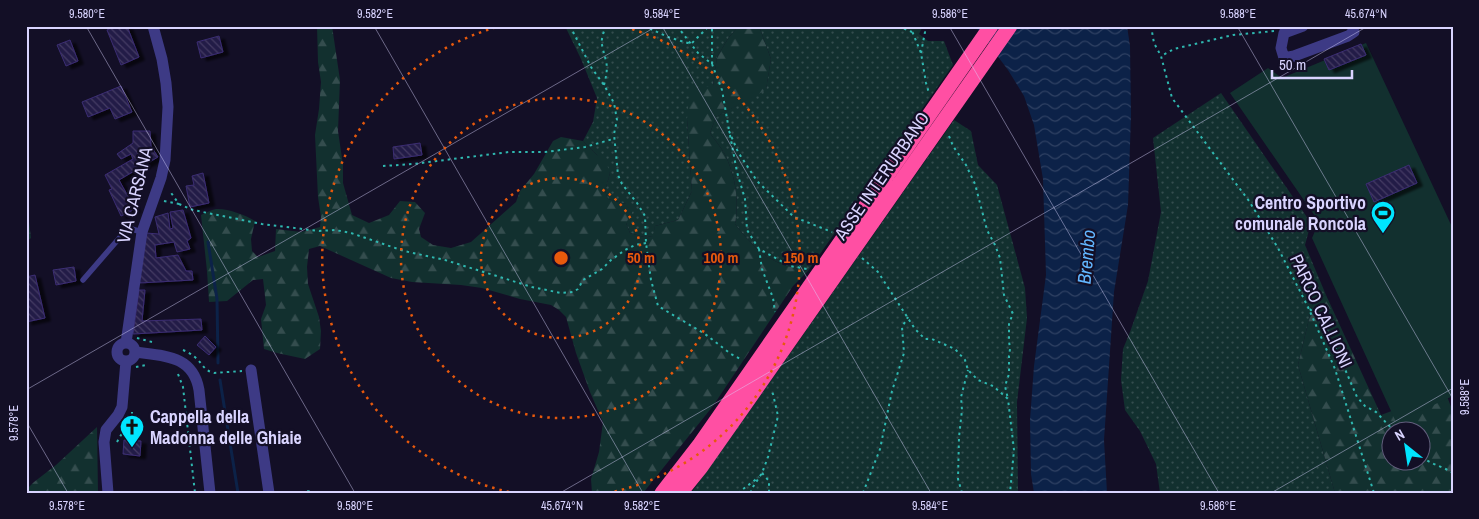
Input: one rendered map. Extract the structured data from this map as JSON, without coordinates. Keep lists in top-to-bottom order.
{
  "streets": {
    "highway": ["ASSE INTERURBANO"],
    "street": ["VIA CARSANA"],
    "path": ["PARCO CALLIONI"]
  },
  "water": ["Brembo"],
  "places": {
    "sports": ["Centro Sportivo comunale Roncola"],
    "church": ["Cappella della Madonna delle Ghiaie"]
  },
  "scale_bar": "50 m",
  "north": "top left",
  "coordinates": [
    "9.580°E",
    "9.582°E",
    "9.584°E",
    "9.586°E",
    "9.588°E",
    "45.674°N",
    "9.578°E"
  ],
  "rings": ["50 m", "100 m", "150 m"]
}
